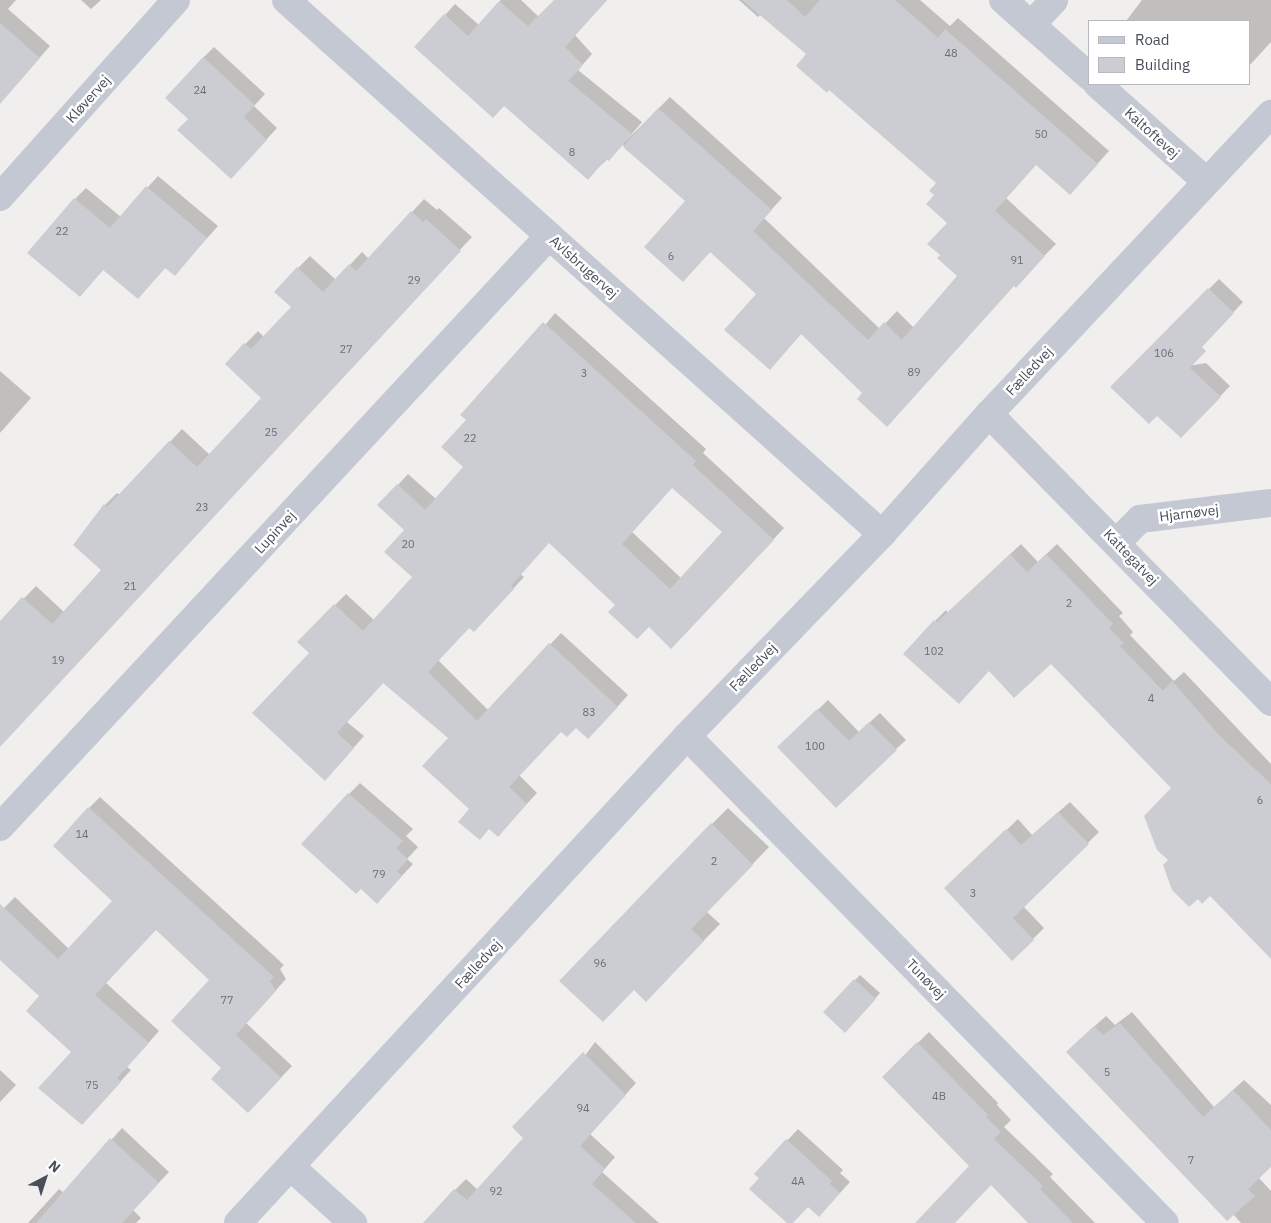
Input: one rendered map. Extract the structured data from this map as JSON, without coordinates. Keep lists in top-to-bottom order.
{
  "streets": {
    "street": [
      "Kløvervej",
      "Kaltoftevej",
      "Avlsbrugervej",
      "Fælledvej",
      "Hjarnøvej",
      "Lupinvej",
      "Kattegatvej",
      "Tunøvej"
    ]
  },
  "crossings": [
    ["Kaltoftevej", "Fælledvej"],
    ["Avlsbrugervej", "Fælledvej"],
    ["Avlsbrugervej", "Lupinvej"],
    ["Fælledvej", "Kattegatvej"],
    ["Fælledvej", "Tunøvej"],
    ["Hjarnøvej", "Kattegatvej"]
  ],
  "house_numbers": [
    "48",
    "24",
    "50",
    "8",
    "22",
    "6",
    "91",
    "29",
    "27",
    "106",
    "89",
    "3",
    "25",
    "22",
    "23",
    "20",
    "21",
    "2",
    "102",
    "19",
    "4",
    "83",
    "100",
    "6",
    "14",
    "2",
    "79",
    "3",
    "96",
    "77",
    "5",
    "75",
    "4B",
    "94",
    "7",
    "4A",
    "92"
  ],
  "legend": ["Road", "Building"],
  "north": "top right"
}
